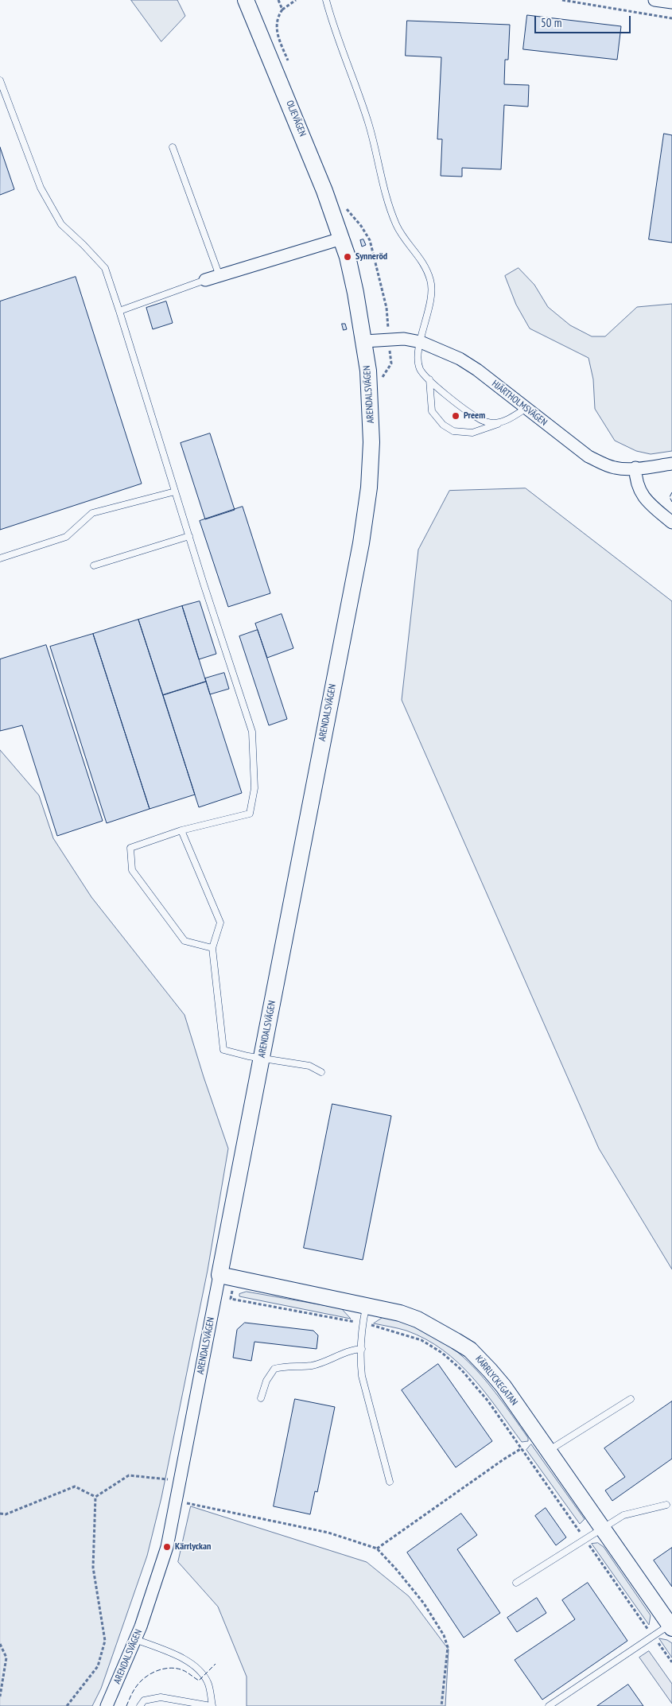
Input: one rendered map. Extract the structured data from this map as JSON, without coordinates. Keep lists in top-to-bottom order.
{
  "streets": {
    "street": [
      "OLJEVÄGEN",
      "ARENDALSVÄGEN",
      "HJÄRTHOLMSVÄGEN",
      "KÄRRLYCKEGATAN"
    ]
  },
  "crossings": [
    ["OLJEVÄGEN", "ARENDALSVÄGEN"],
    ["OLJEVÄGEN", "HJÄRTHOLMSVÄGEN"],
    ["ARENDALSVÄGEN", "HJÄRTHOLMSVÄGEN"],
    ["ARENDALSVÄGEN", "KÄRRLYCKEGATAN"]
  ],
  "places": ["Synneröd", "Preem", "Kärrlyckan"],
  "scale_bar": "50 m"
}
